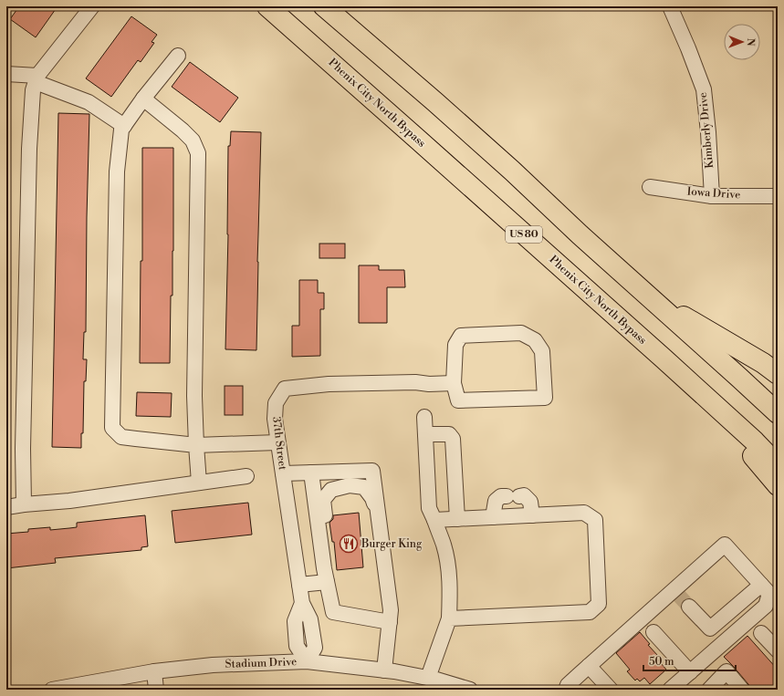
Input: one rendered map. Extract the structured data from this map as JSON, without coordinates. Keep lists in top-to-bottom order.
{
  "streets": {
    "highway": ["Phenix City North Bypass", "US 80"],
    "street": [
      "Kimberly Drive",
      "Iowa Drive",
      "37th Street",
      "Stadium Drive"
    ]
  },
  "crossings": [
    ["Kimberly Drive", "Iowa Drive"],
    ["37th Street", "Stadium Drive"]
  ],
  "places": {
    "restaurant": ["Burger King"]
  },
  "scale_bar": "50 m",
  "north": "right"
}
